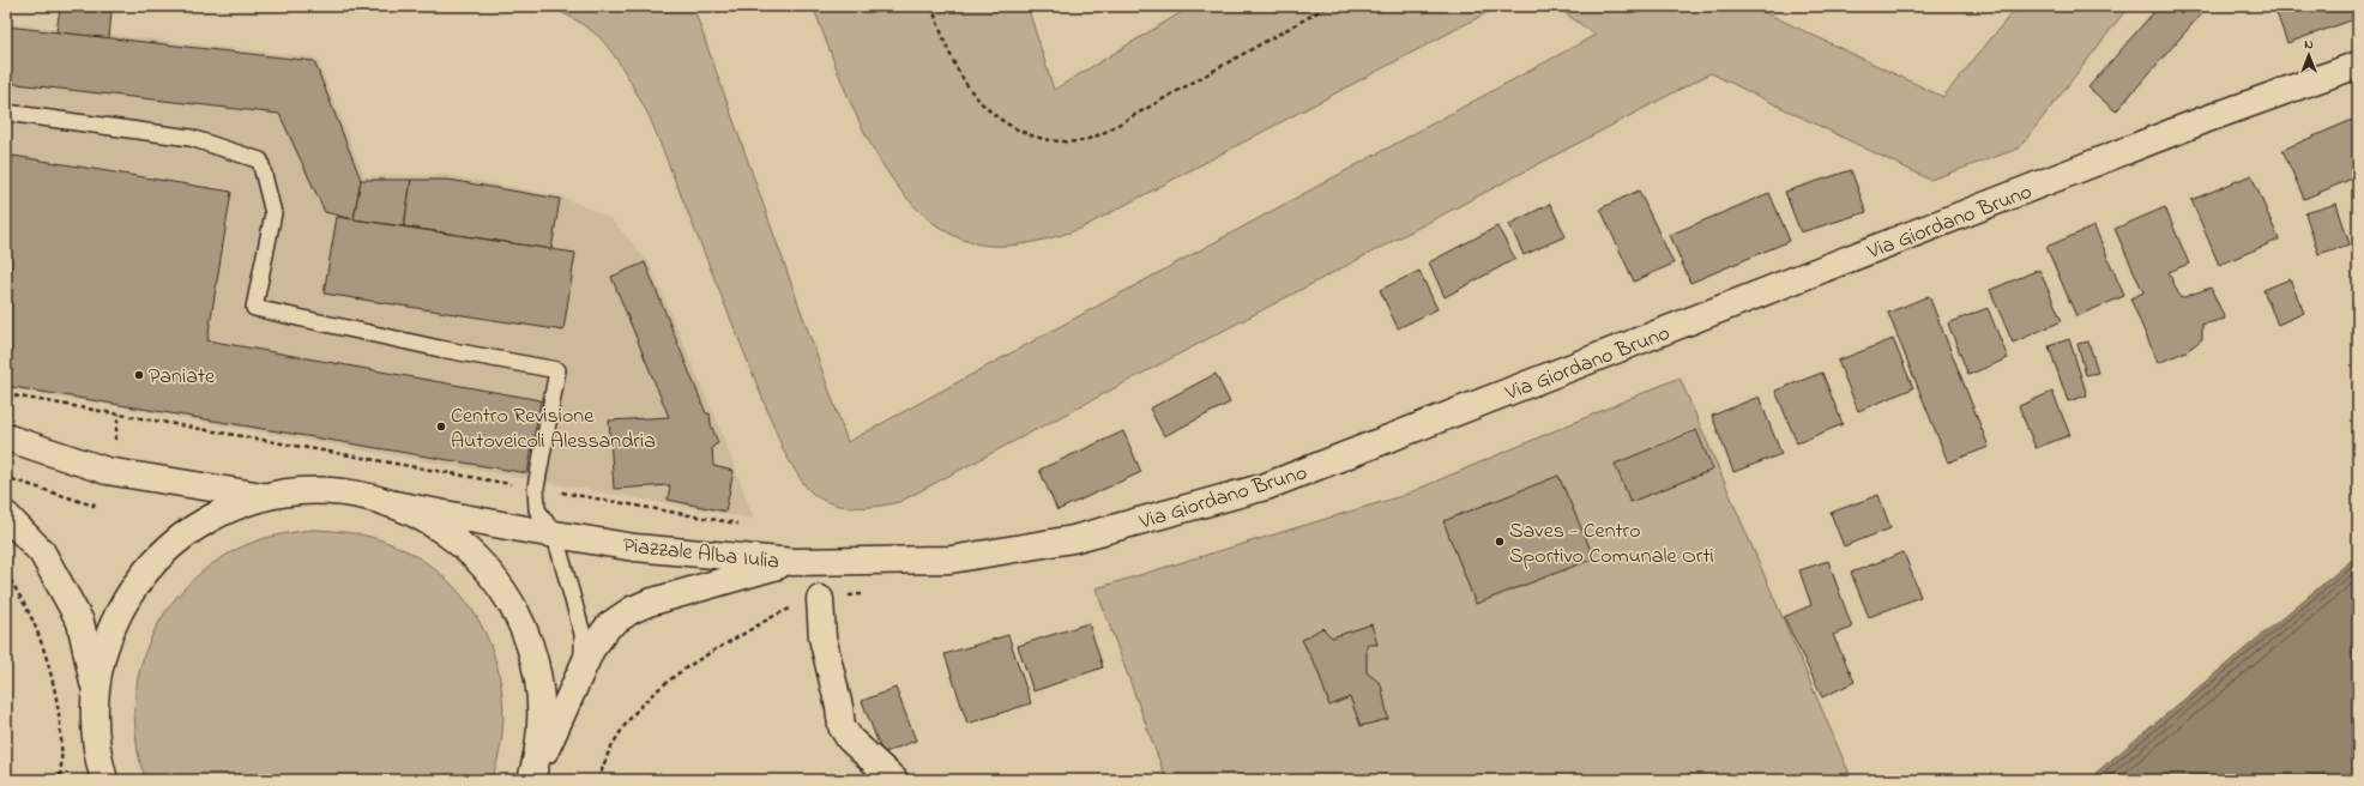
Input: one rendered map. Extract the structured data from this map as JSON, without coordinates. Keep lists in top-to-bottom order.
{
  "streets": {
    "main road": ["Via Giordano Bruno", "Piazzale Alba Iulia"]
  },
  "crossings": [
    ["Via Giordano Bruno", "Piazzale Alba Iulia"]
  ],
  "places": ["Paniate", "Centro Revisione Autoveicoli Alessandria", "Saves - Centro Sportivo Comunale Orti"],
  "north": "top"
}
